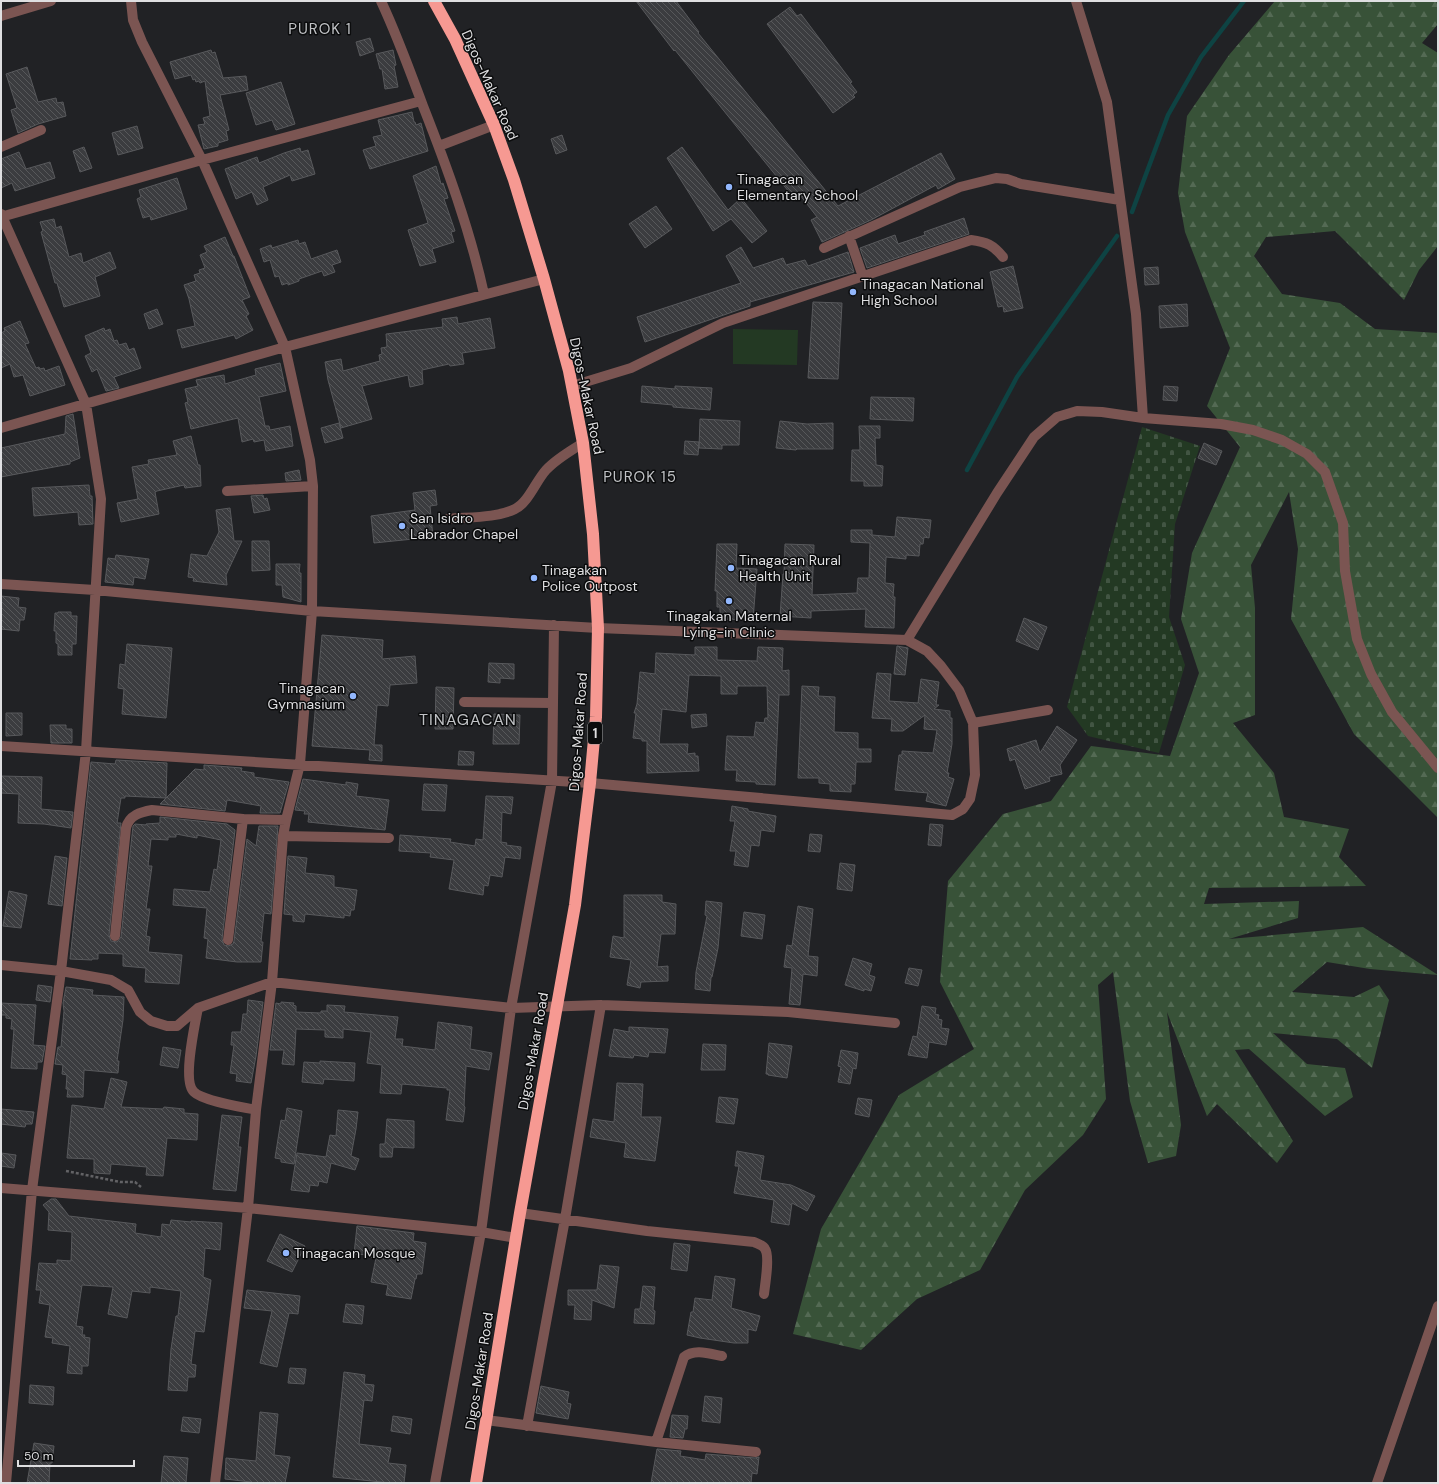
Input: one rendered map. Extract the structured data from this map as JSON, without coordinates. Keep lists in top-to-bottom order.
{
  "streets": {
    "highway": ["Digos-Makar Road", "1"]
  },
  "districts": ["PUROK 1", "PUROK 15", "TINAGACAN"],
  "places": [
    "Tinagacan Elementary School",
    "Tinagacan National High School",
    "San Isidro Labrador Chapel",
    "Tinagacan Rural Health Unit",
    "Tinagakan Police Outpost",
    "Tinagakan Maternal Lying-in Clinic",
    "Tinagacan Gymnasium",
    "Tinagacan Mosque"
  ],
  "scale_bar": "50 m"
}
